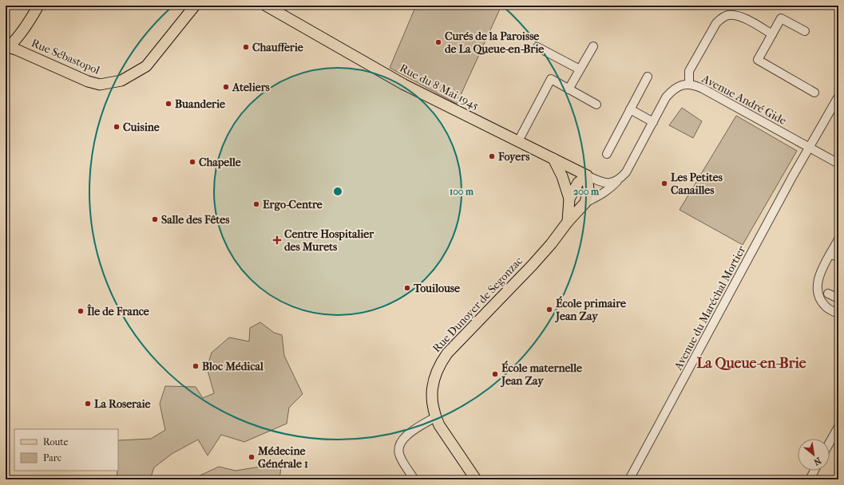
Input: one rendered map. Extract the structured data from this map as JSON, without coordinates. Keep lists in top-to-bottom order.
{
  "streets": {
    "main road": ["Rue Sébastopol", "Rue du 8 Mai 1945", "Rue Dunoyer de Segonzac"],
    "street": ["Avenue André Gide", "Avenue du Maréchal Mortier"]
  },
  "crossings": [
    ["Rue du 8 Mai 1945", "Avenue André Gide"],
    ["Avenue André Gide", "Rue Dunoyer de Segonzac"],
    ["Avenue André Gide", "Avenue du Maréchal Mortier"]
  ],
  "districts": ["La Queue-en-Brie"],
  "places": {
    "other": [
      "Curés de la Paroisse de La Queue-en-Brie",
      "Chaufferie",
      "Ateliers",
      "Buanderie",
      "Cuisine",
      "Foyers",
      "Chapelle",
      "Les Petites Canailles",
      "Ergo-Centre",
      "Salle des Fêtes",
      "Touilouse",
      "École primaire Jean Zay",
      "Île de France",
      "Bloc Médical",
      "École maternelle Jean Zay",
      "La Roseraie",
      "Médecine Générale 1"
    ],
    "health": ["Centre Hospitalier des Murets"]
  },
  "legend": ["Route", "Parc"],
  "north": "bottom right",
  "rings": ["100 m", "200 m"]
}
